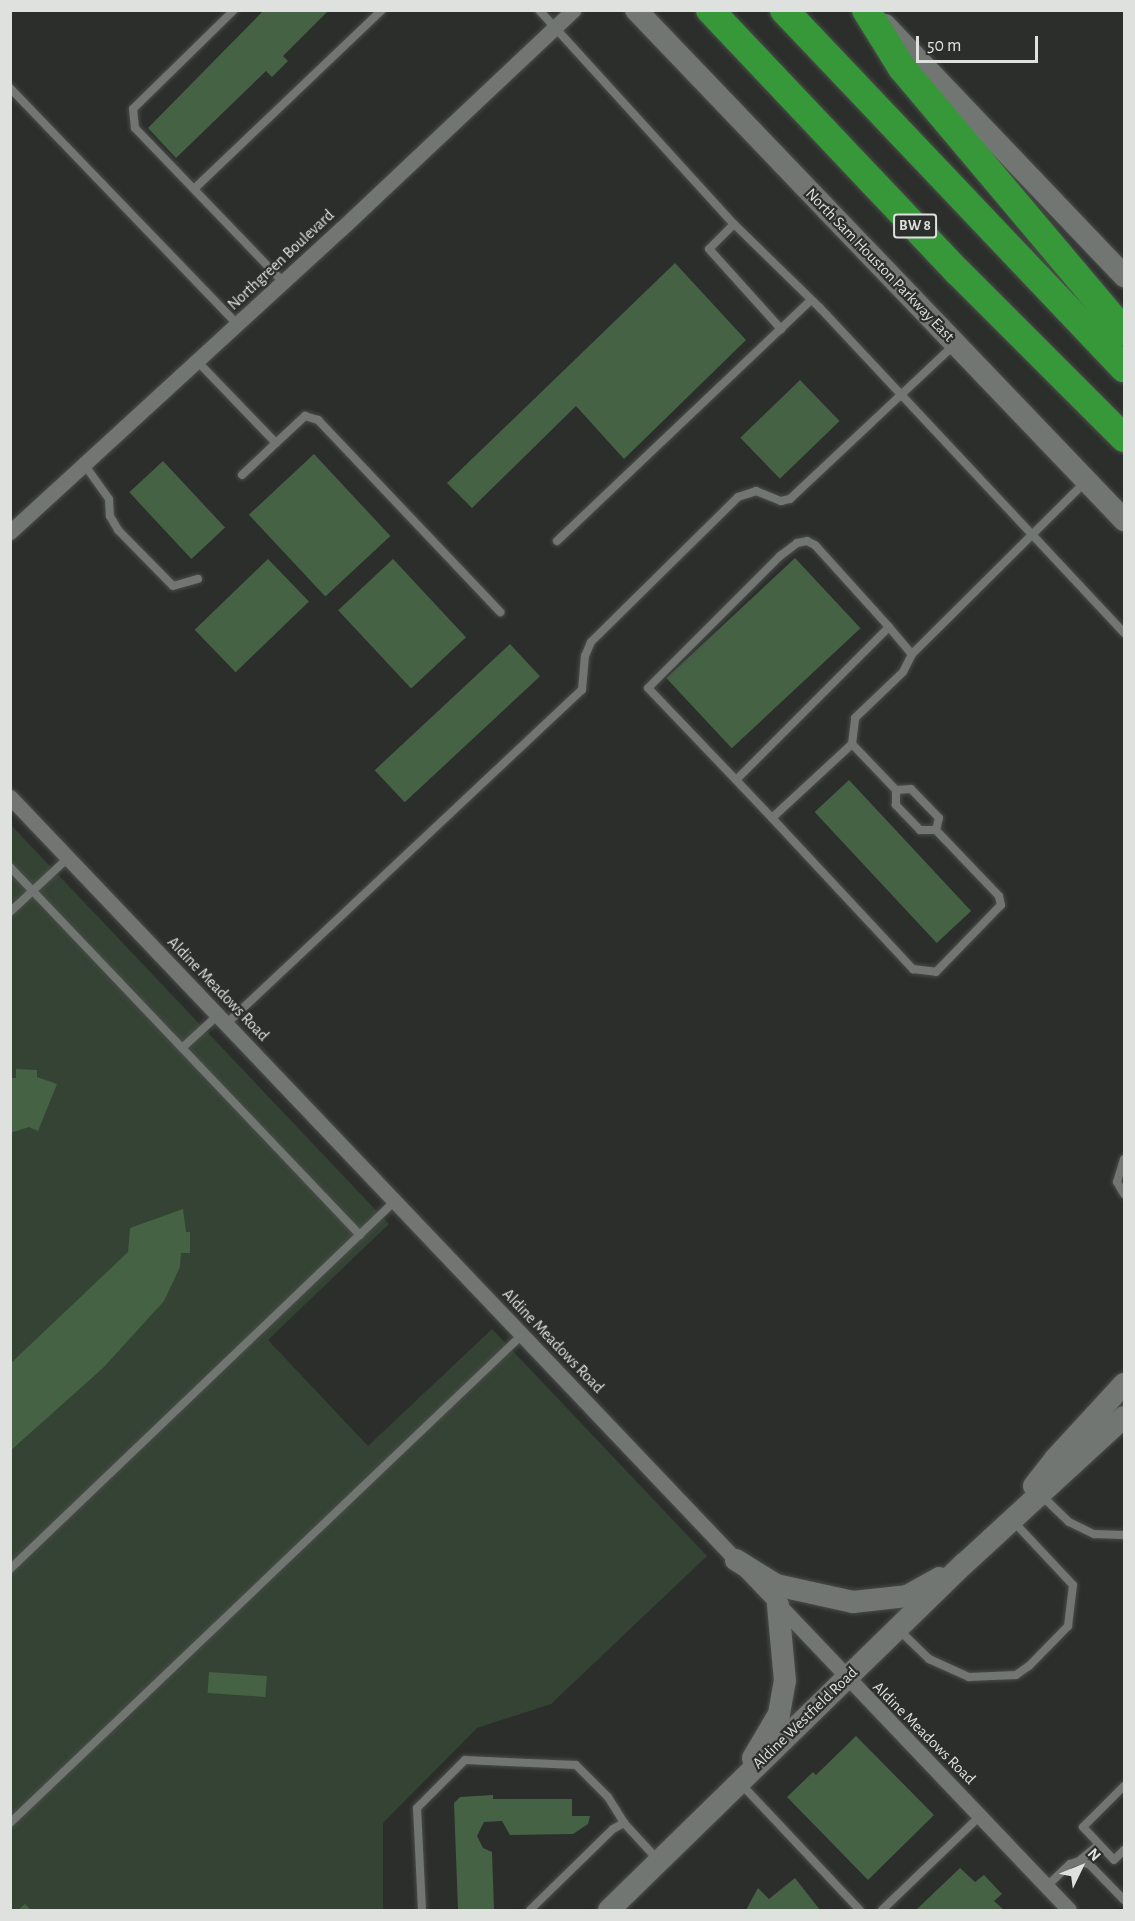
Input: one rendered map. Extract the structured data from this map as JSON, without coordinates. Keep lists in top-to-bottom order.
{
  "streets": {
    "highway": ["BW 8"],
    "main road": ["North Sam Houston Parkway East", "Aldine Westfield Road"],
    "street": ["Northgreen Boulevard", "Aldine Meadows Road"]
  },
  "crossings": [
    ["Aldine Meadows Road", "Aldine Westfield Road"]
  ],
  "scale_bar": "50 m",
  "north": "top right"
}
